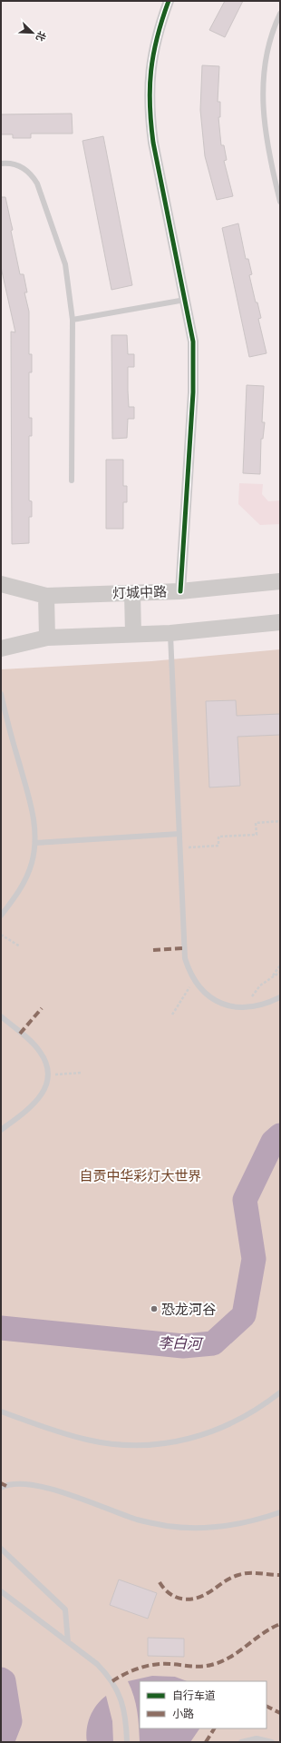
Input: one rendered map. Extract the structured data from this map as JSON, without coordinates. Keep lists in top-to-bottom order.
{
  "streets": {
    "main road": ["灯城中路"]
  },
  "water": ["李白河"],
  "parks": ["自贡中华彩灯大世界"],
  "places": ["恐龙河谷"],
  "legend": ["自行车道", "小路"],
  "north": "bottom right"
}
